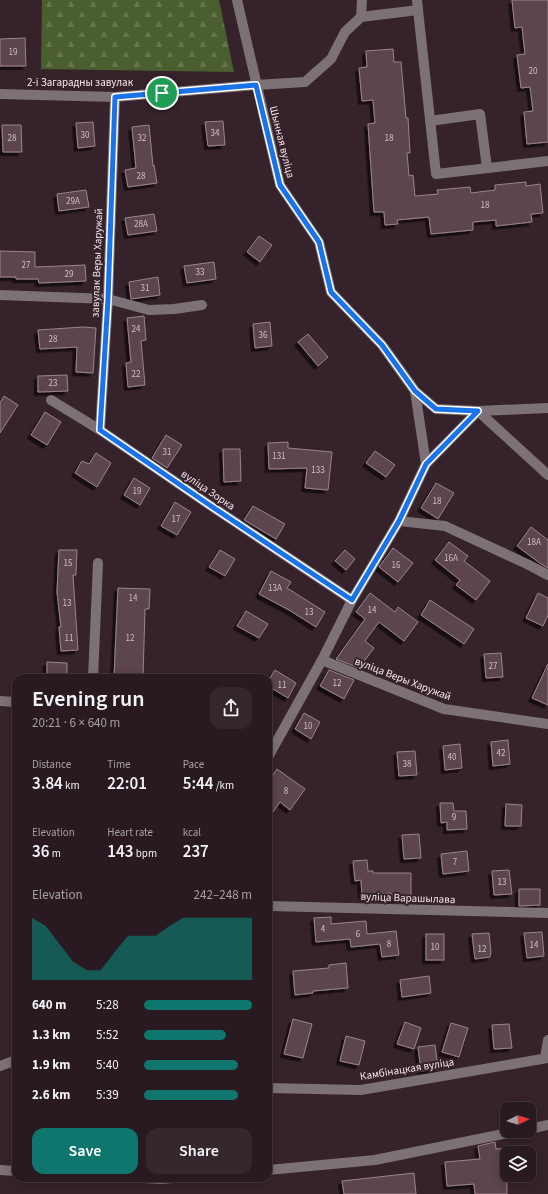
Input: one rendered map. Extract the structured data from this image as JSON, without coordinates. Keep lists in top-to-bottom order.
{
  "streets": {
    "street": [
      "2-і Загарадны завулак",
      "Шынная вуліца",
      "завулак Веры Харужай",
      "вуліца Зорка",
      "вуліца Веры Харужай",
      "вуліца Варашылава",
      "Камбінацкая вуліца"
    ]
  },
  "crossings": [
    ["2-і Загарадны завулак", "Шынная вуліца"],
    ["2-і Загарадны завулак", "завулак Веры Харужай"],
    ["завулак Веры Харужай", "вуліца Зорка"]
  ],
  "house_numbers": [
    "19",
    "20",
    "34",
    "30",
    "28",
    "32",
    "18",
    "28",
    "29А",
    "18",
    "28А",
    "27",
    "33",
    "29",
    "31",
    "24",
    "36",
    "28",
    "22",
    "23",
    "31",
    "131",
    "133",
    "19",
    "18",
    "17",
    "18А",
    "16А",
    "15",
    "16",
    "13А",
    "14",
    "13",
    "14",
    "13",
    "11",
    "12",
    "27",
    "12",
    "11",
    "10",
    "42",
    "40",
    "38",
    "8",
    "9",
    "7",
    "13",
    "4",
    "6",
    "8",
    "14",
    "10",
    "12"
  ],
  "north": "right",
  "page": {
    "heading": ["Evening run", "20:21 · 6 × 640 m"],
    "stats": [
      ["Distance", "3.84 km"],
      ["Time", "22:01"],
      ["Pace", "5:44 /km"],
      ["Elevation", "36 m"],
      ["Heart rate", "143 bpm"],
      ["kcal", "237"]
    ],
    "chart": ["Elevation", "242–248 m"],
    "list": [
      {
        "name": "640 m",
        "note": "5:28"
      },
      {
        "name": "1.3 km",
        "note": "5:52"
      },
      {
        "name": "1.9 km",
        "note": "5:40"
      },
      {
        "name": "2.6 km",
        "note": "5:39"
      }
    ],
    "buttons": ["Save", "Share"]
  }
}
